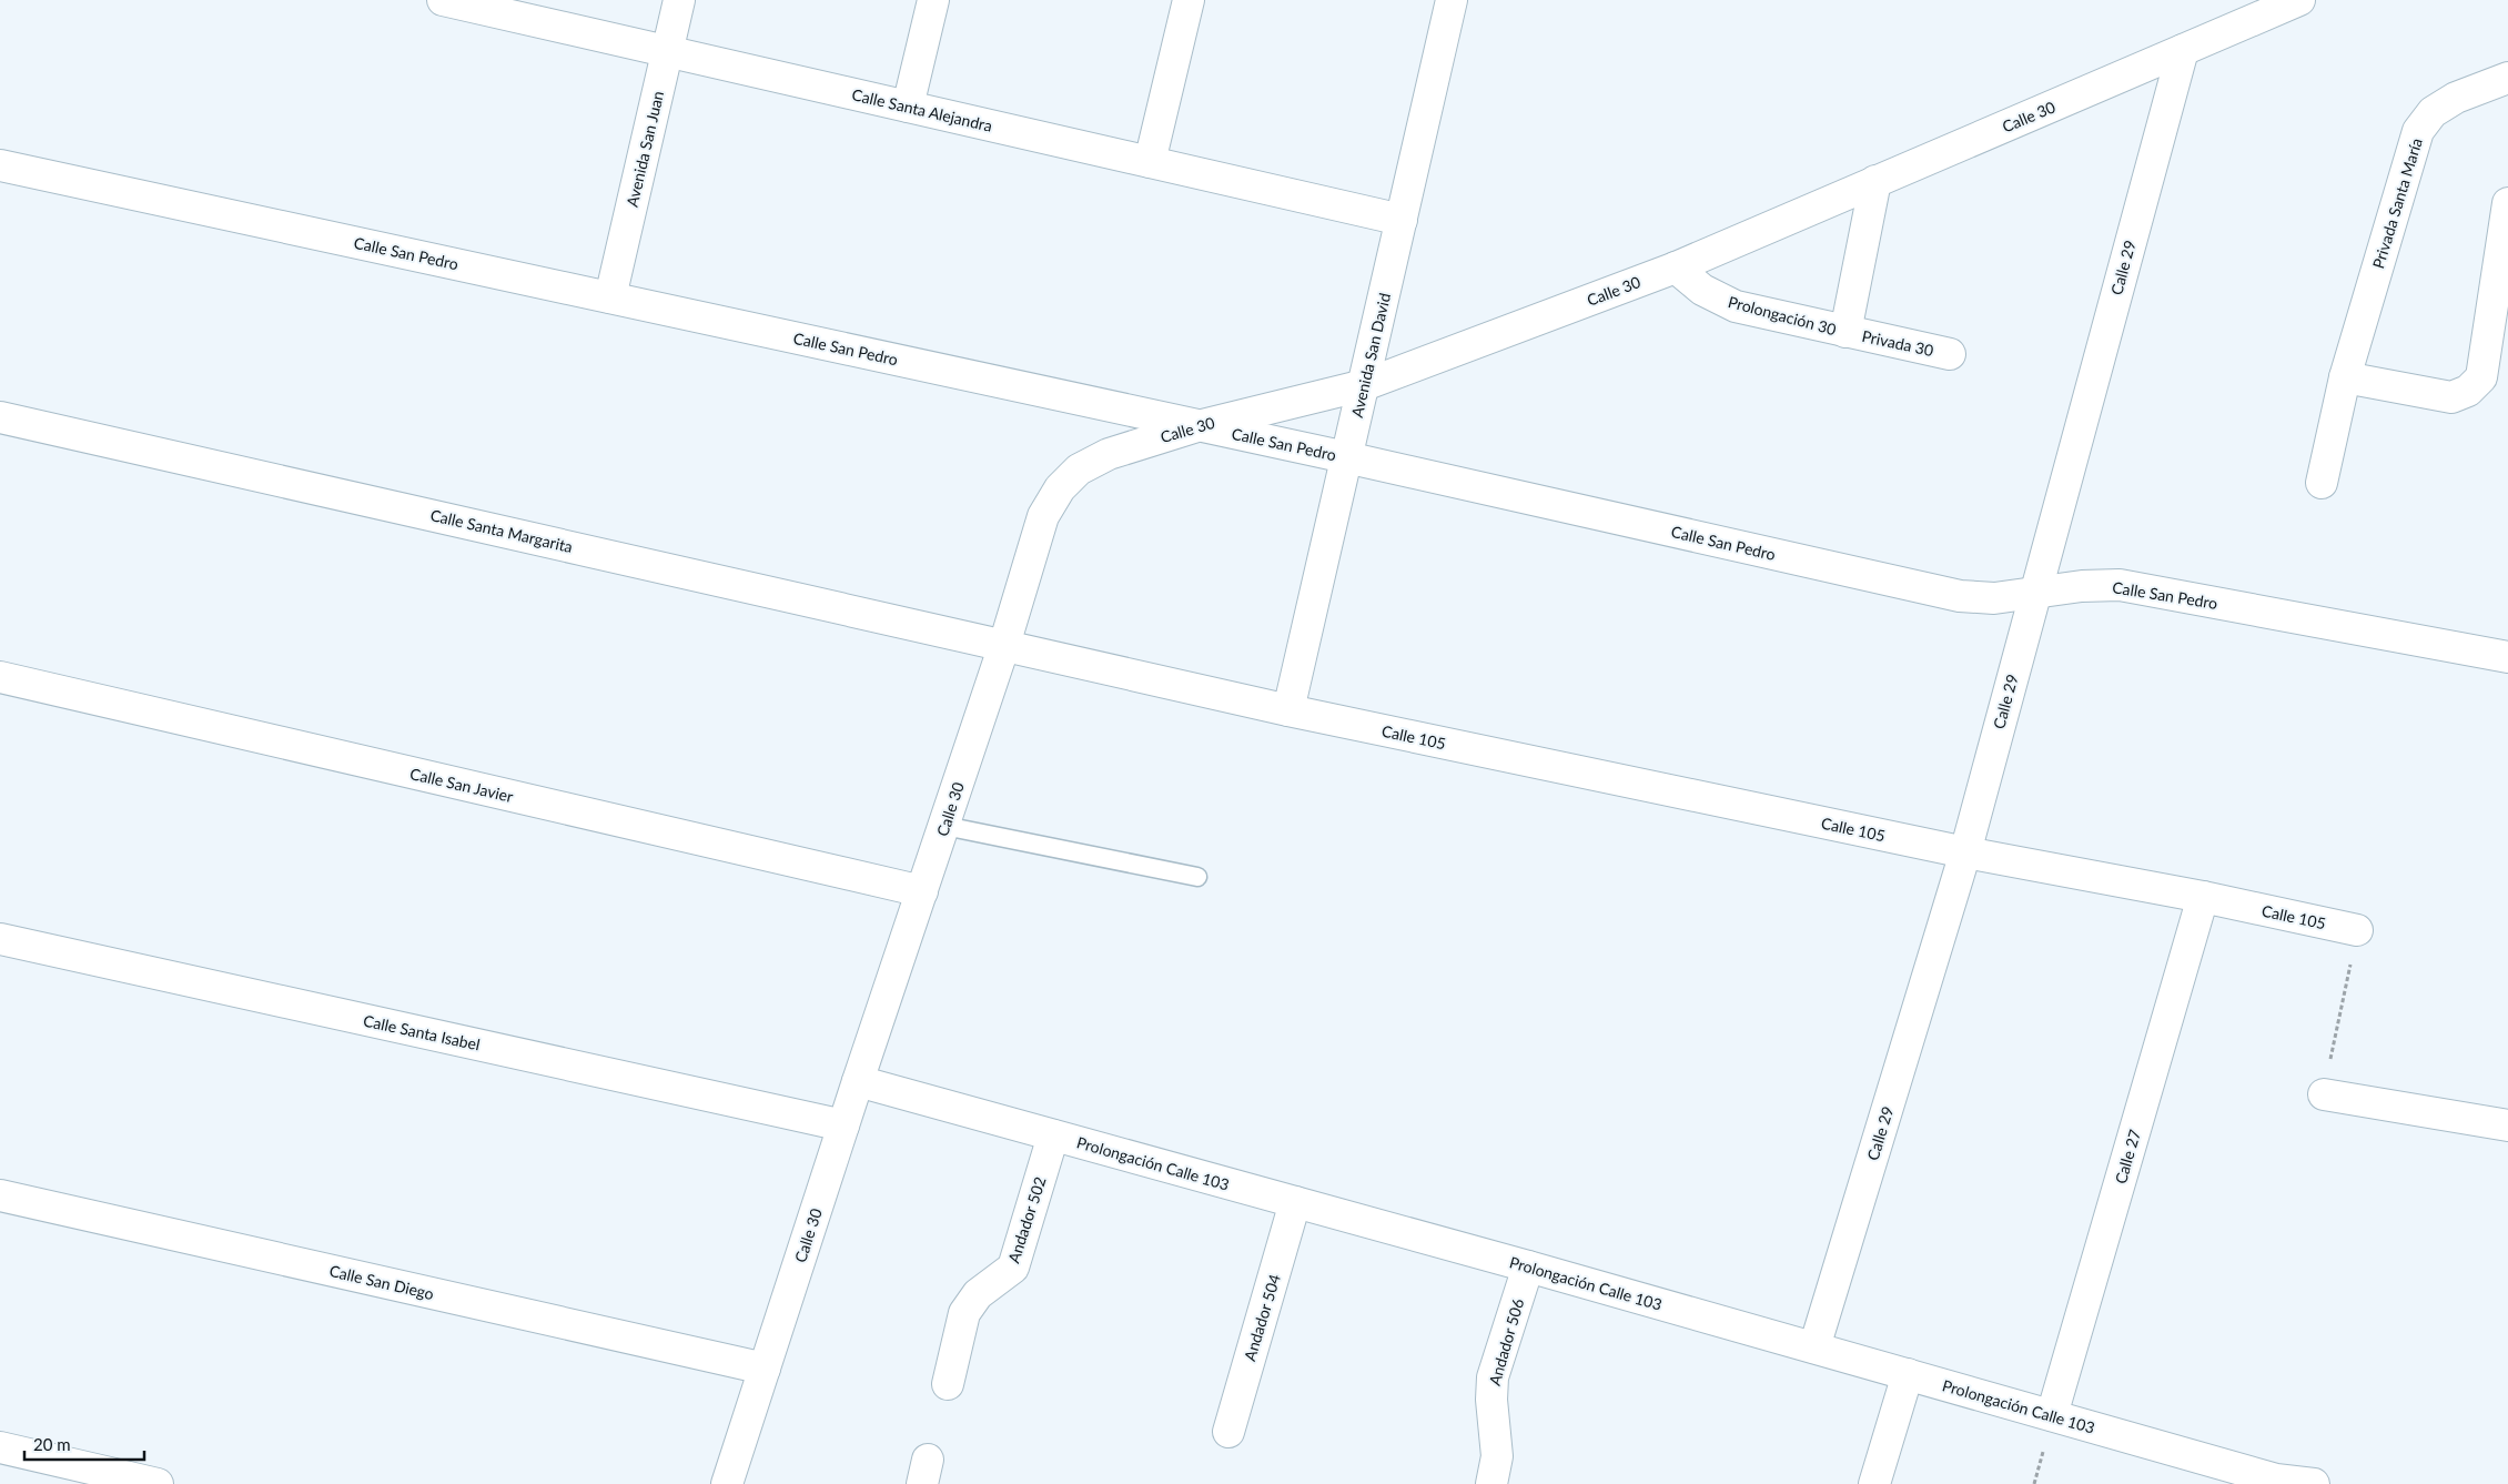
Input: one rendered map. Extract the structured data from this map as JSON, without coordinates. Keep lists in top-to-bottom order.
{
  "streets": {
    "street": [
      "Calle Santa Alejandra",
      "Calle 30",
      "Avenida San Juan",
      "Privada Santa María",
      "Calle San Pedro",
      "Calle 29",
      "Prolongación 30",
      "Privada 30",
      "Avenida San David",
      "Calle Santa Margarita",
      "Calle 105",
      "Calle San Javier",
      "Calle Santa Isabel",
      "Calle 27",
      "Prolongación Calle 103",
      "Andador 502",
      "Calle San Diego",
      "Andador 504",
      "Andador 506"
    ]
  },
  "crossings": [
    ["Calle Santa Alejandra", "Avenida San Juan"],
    ["Calle Santa Alejandra", "Avenida San David"],
    ["Calle 30", "Calle San Pedro"],
    ["Calle 30", "Calle 29"],
    ["Calle 30", "Prolongación 30"],
    ["Calle 30", "Avenida San David"],
    ["Calle 30", "Calle Santa Margarita"],
    ["Calle 30", "Calle 105"],
    ["Calle 30", "Calle San Javier"],
    ["Calle 30", "Calle Santa Isabel"],
    ["Calle 30", "Prolongación Calle 103"],
    ["Calle 30", "Calle San Diego"],
    ["Avenida San Juan", "Calle San Pedro"],
    ["Calle San Pedro", "Calle 29"],
    ["Calle San Pedro", "Avenida San David"],
    ["Calle 29", "Calle 105"],
    ["Calle 29", "Prolongación Calle 103"],
    ["Prolongación 30", "Privada 30"],
    ["Avenida San David", "Calle 105"],
    ["Calle Santa Margarita", "Calle 105"],
    ["Calle 105", "Calle 27"],
    ["Calle 27", "Prolongación Calle 103"],
    ["Prolongación Calle 103", "Andador 502"],
    ["Prolongación Calle 103", "Andador 504"],
    ["Prolongación Calle 103", "Andador 506"]
  ],
  "scale_bar": "20 m"
}
